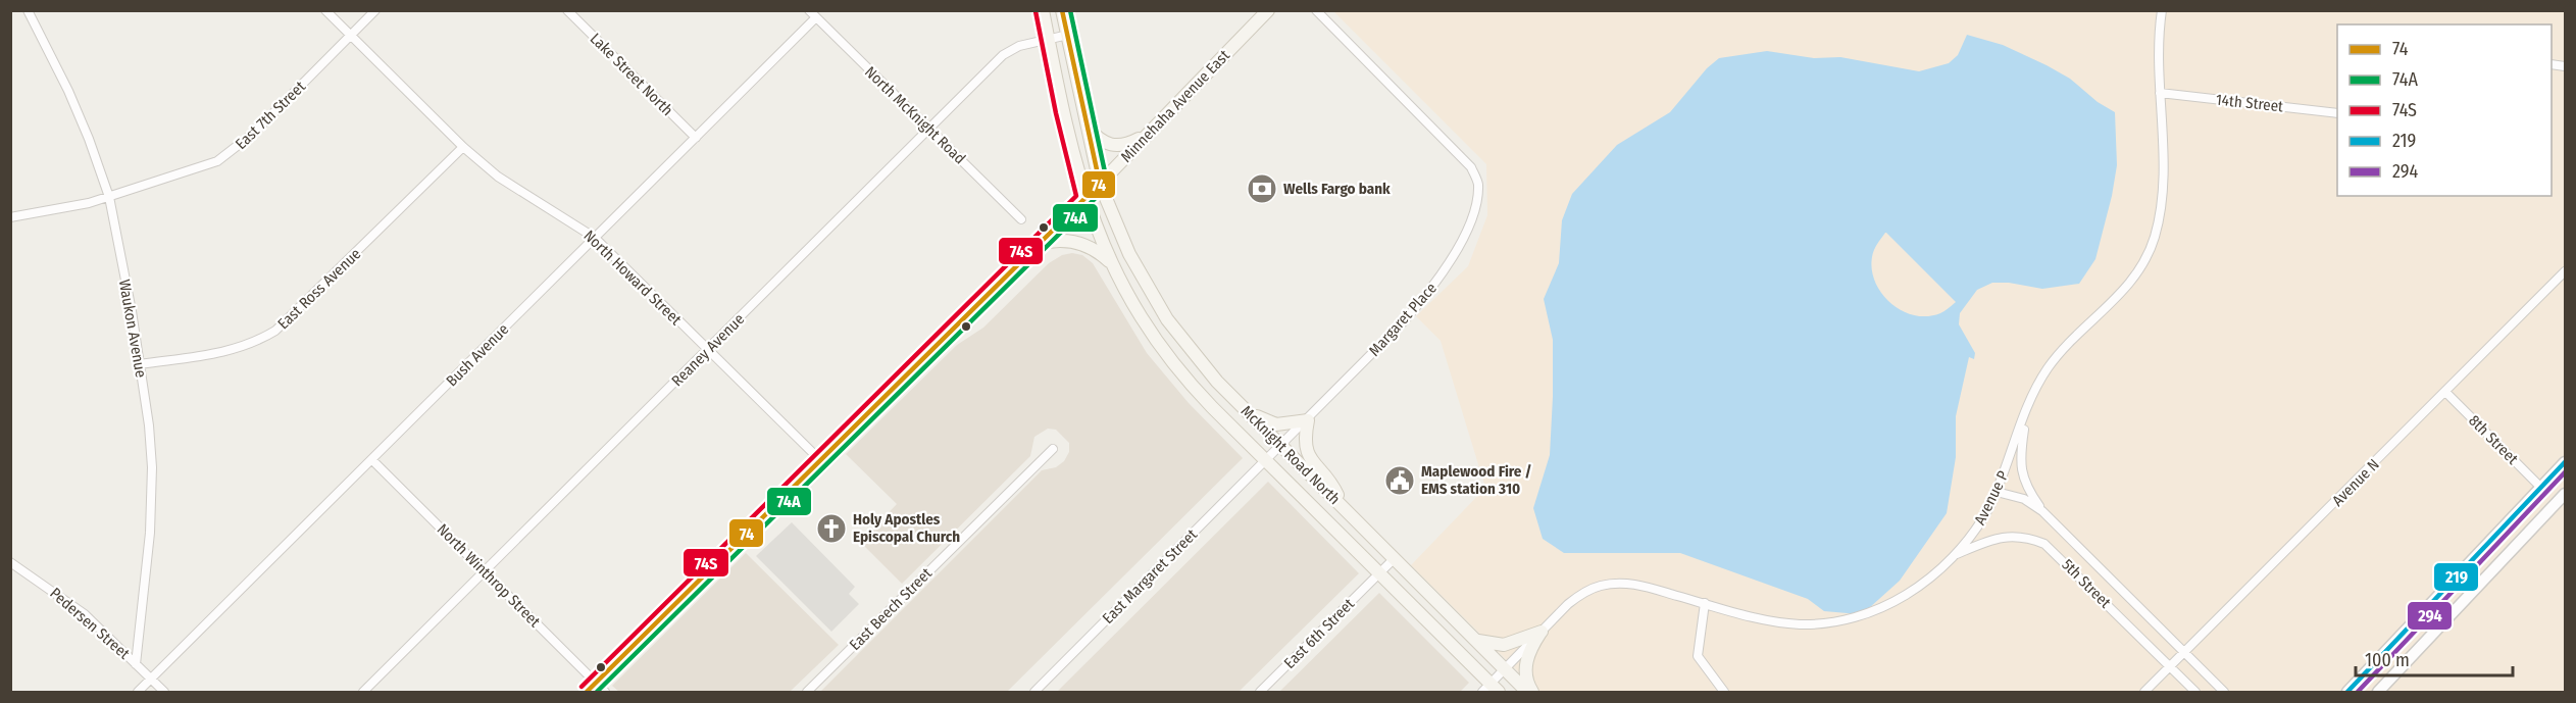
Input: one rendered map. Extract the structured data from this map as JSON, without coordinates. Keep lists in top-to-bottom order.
{
  "streets": {
    "main road": ["Minnehaha Avenue East", "McKnight Road North"],
    "street": [
      "Lake Street North",
      "14th Street",
      "East 7th Street",
      "North McKnight Road",
      "North Howard Street",
      "East Ross Avenue",
      "Margaret Place",
      "Waukon Avenue",
      "Reaney Avenue",
      "Bush Avenue",
      "8th Street",
      "Avenue N",
      "Avenue P",
      "North Winthrop Street",
      "East Margaret Street",
      "5th Street",
      "East Beech Street",
      "Pedersen Street",
      "East 6th Street"
    ]
  },
  "crossings": [
    ["Lake Street North", "Bush Avenue"],
    ["14th Street", "Avenue P"],
    ["Minnehaha Avenue East", "North Howard Street"],
    ["Minnehaha Avenue East", "McKnight Road North"],
    ["Minnehaha Avenue East", "North Winthrop Street"],
    ["East 7th Street", "North Howard Street"],
    ["East 7th Street", "Waukon Avenue"],
    ["North McKnight Road", "Reaney Avenue"],
    ["North McKnight Road", "Bush Avenue"],
    ["North Howard Street", "East Ross Avenue"],
    ["North Howard Street", "Reaney Avenue"],
    ["North Howard Street", "Bush Avenue"],
    ["East Ross Avenue", "Waukon Avenue"],
    ["Margaret Place", "McKnight Road North"],
    ["Margaret Place", "East Margaret Street"],
    ["Waukon Avenue", "Pedersen Street"],
    ["Reaney Avenue", "McKnight Road North"],
    ["Reaney Avenue", "North Winthrop Street"],
    ["Bush Avenue", "North Winthrop Street"],
    ["Bush Avenue", "Pedersen Street"],
    ["8th Street", "Avenue N"],
    ["McKnight Road North", "Avenue P"],
    ["McKnight Road North", "East Margaret Street"],
    ["McKnight Road North", "East 6th Street"],
    ["Avenue N", "5th Street"],
    ["Avenue P", "5th Street"]
  ],
  "places": {
    "bank": ["Wells Fargo bank"],
    "public building": ["Maplewood Fire / EMS station 310"],
    "church": ["Holy Apostles Episcopal Church"]
  },
  "lines": [
    "transit line 74",
    "transit line 74A",
    "transit line 74S",
    "transit line 219",
    "transit line 294"
  ],
  "legend": [
    "74",
    "74A",
    "74S",
    "219",
    "294"
  ],
  "scale_bar": "100 m"
}
